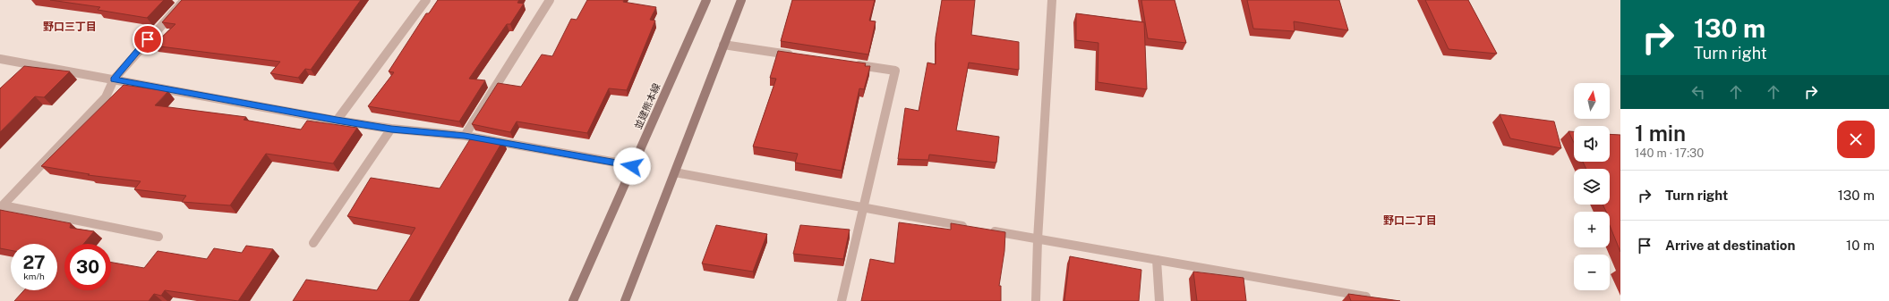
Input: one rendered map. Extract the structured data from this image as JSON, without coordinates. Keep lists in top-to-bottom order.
{
  "streets": {
    "main road": ["並建熊本線"]
  },
  "districts": ["野口三丁目", "野口二丁目"],
  "north": "top",
  "page": {
    "turn": ["130 m", "Turn right"],
    "map_buttons": ["+", "−"],
    "heading": ["1 min", "140 m · 17:30"],
    "list": [
      {
        "name": "Turn right",
        "value": "130 m"
      },
      {
        "name": "Arrive at destination",
        "value": "10 m"
      }
    ],
    "speed": "27 km/h",
    "limit": "30"
  }
}
